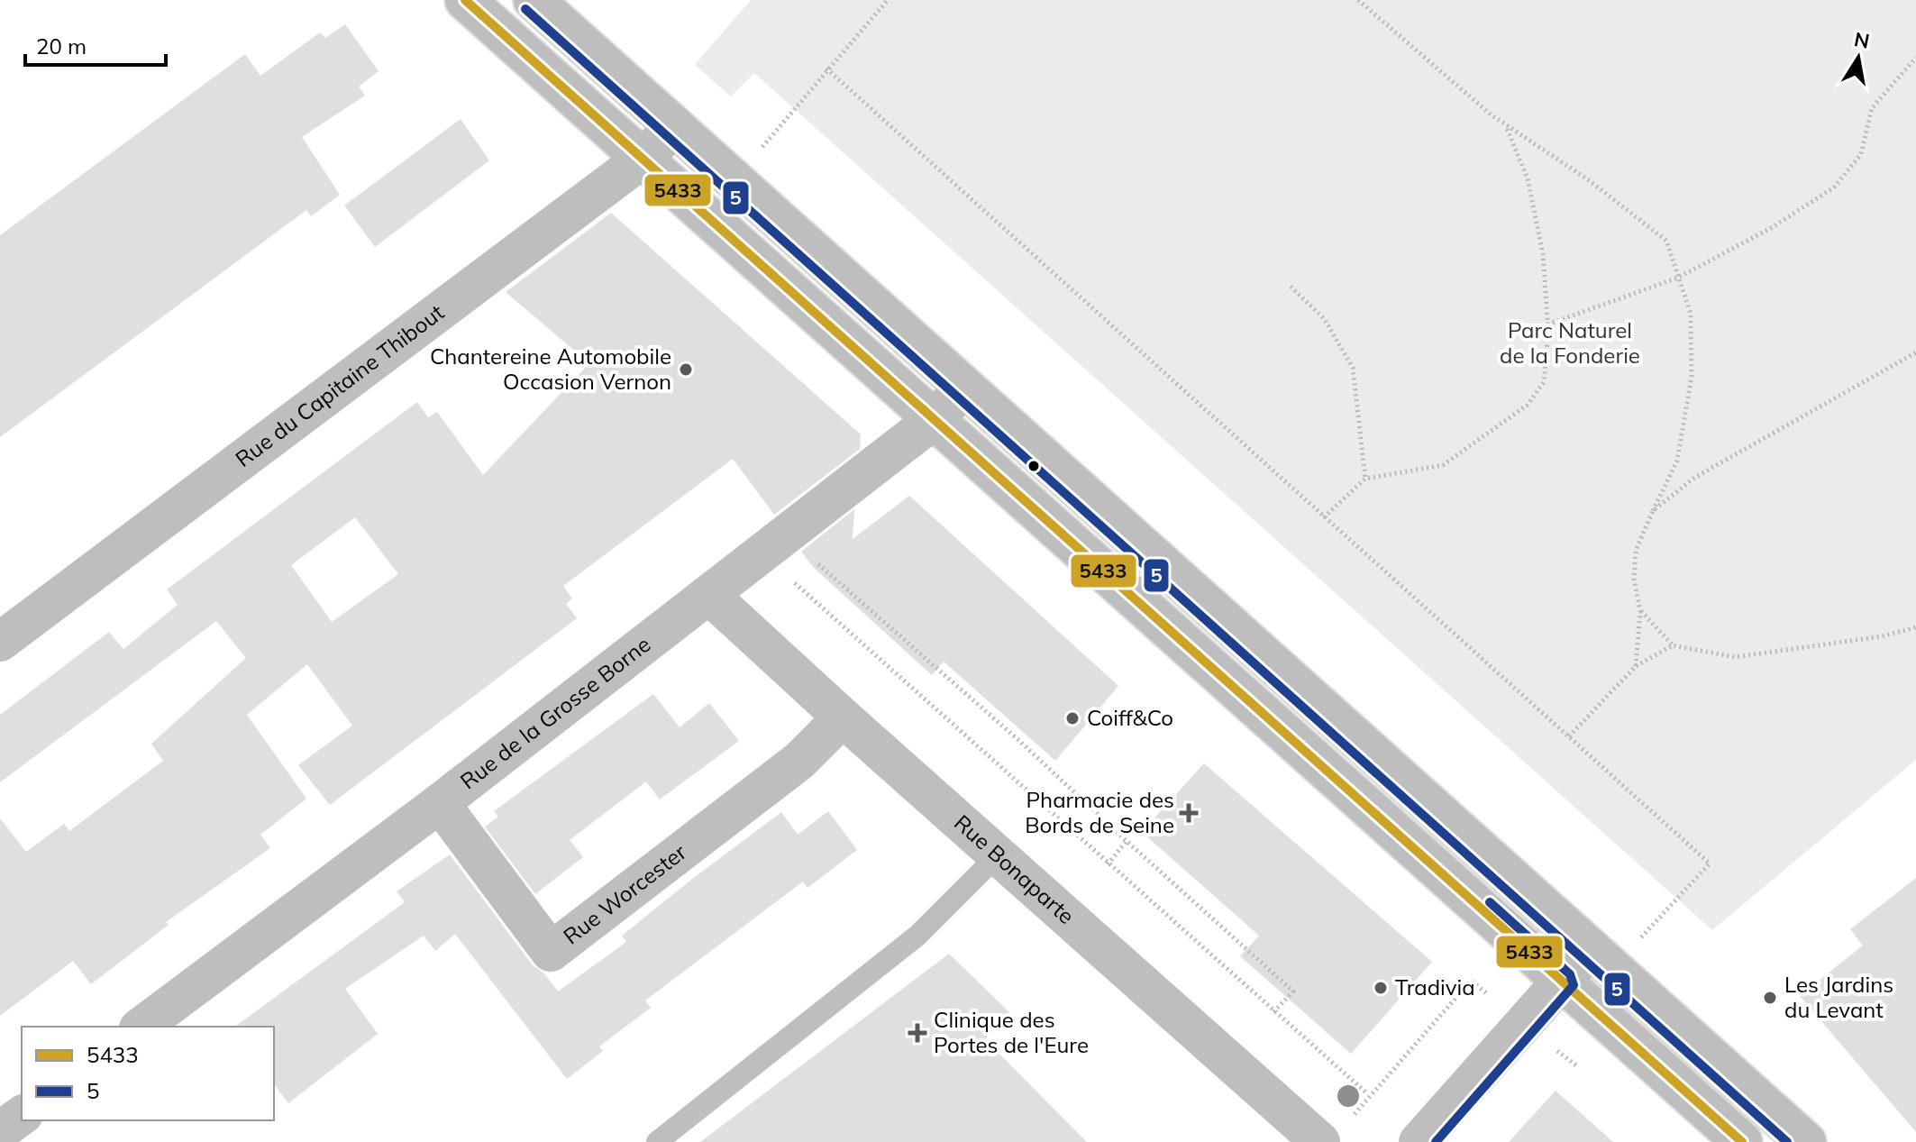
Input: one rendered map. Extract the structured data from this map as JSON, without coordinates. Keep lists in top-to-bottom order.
{
  "streets": {
    "street": [
      "Rue du Capitaine Thibout",
      "Rue de la Grosse Borne",
      "Rue Bonaparte",
      "Rue Worcester"
    ]
  },
  "crossings": [
    ["Rue de la Grosse Borne", "Rue Bonaparte"],
    ["Rue de la Grosse Borne", "Rue Worcester"],
    ["Rue Bonaparte", "Rue Worcester"]
  ],
  "parks": ["Parc Naturel de la Fonderie"],
  "places": {
    "other": [
      "Chantereine Automobile Occasion Vernon",
      "Coiff&Co",
      "Tradivia",
      "Les Jardins du Levant"
    ],
    "health": ["Pharmacie des Bords de Seine", "Clinique des Portes de l'Eure"]
  },
  "lines": ["transit line 5433", "transit line 5"],
  "legend": ["5433", "5"],
  "scale_bar": "20 m",
  "north": "top"
}
